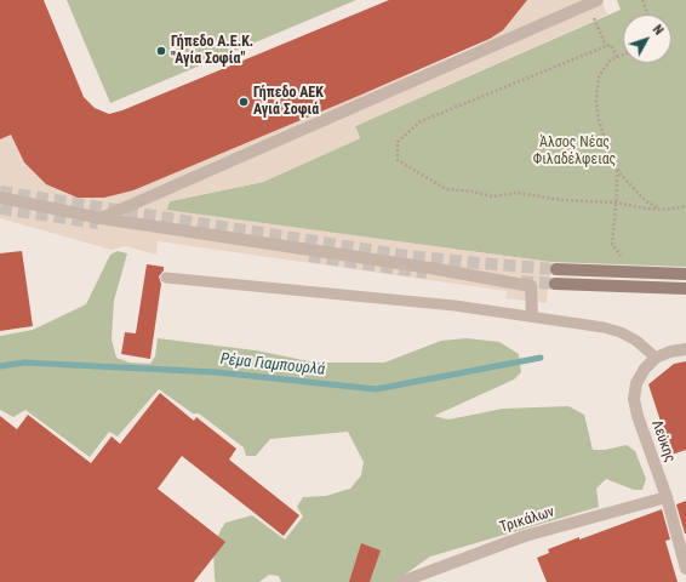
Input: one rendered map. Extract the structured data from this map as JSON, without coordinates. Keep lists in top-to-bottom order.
{
  "streets": {
    "street": ["Λεύκης", "Τρικάλων"]
  },
  "crossings": [
    ["Λεύκης", "Τρικάλων"]
  ],
  "water": ["Ρέμα Γιαμπουρλά"],
  "parks": ["Άλσος Νέας Φιλαδέλφειας"],
  "places": ["Γήπεδο Α.Ε.Κ. \"Αγία Σοφία\"", "Γήπεδο ΑΕΚ Αγιά Σοφιά"],
  "north": "top right"
}
